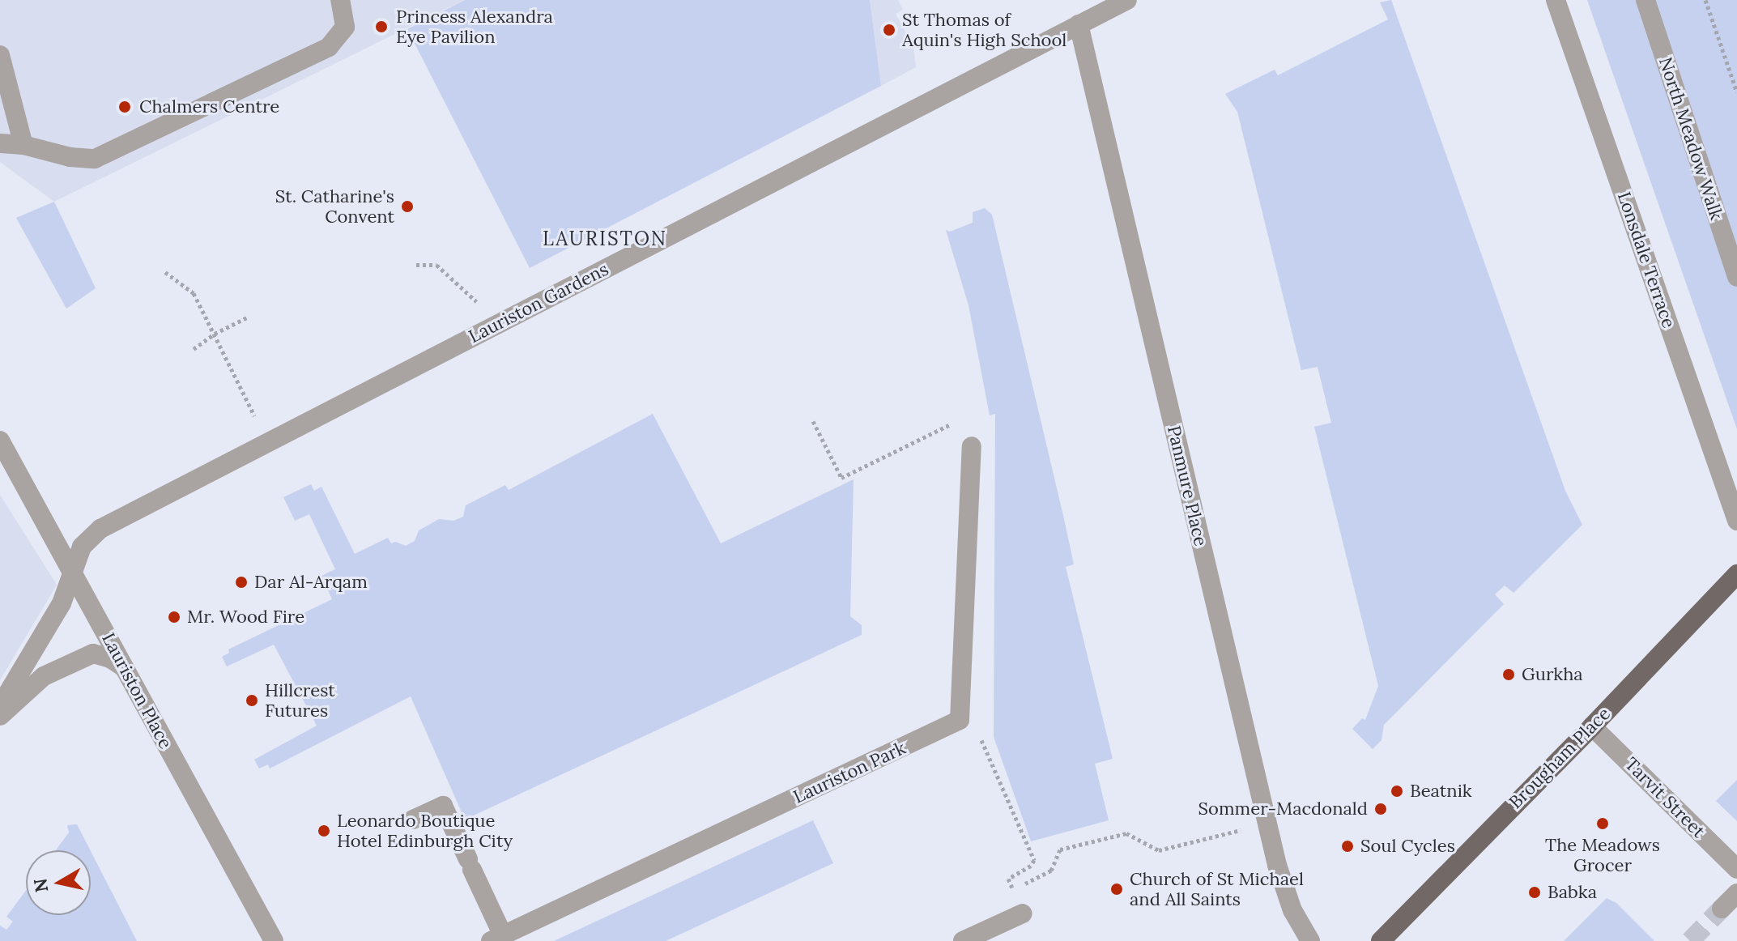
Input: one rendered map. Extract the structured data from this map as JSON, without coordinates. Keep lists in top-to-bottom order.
{
  "streets": {
    "main road": ["Brougham Place"],
    "street": [
      "North Meadow Walk",
      "Lonsdale Terrace",
      "Lauriston Gardens",
      "Panmure Place",
      "Lauriston Place",
      "Lauriston Park",
      "Tarvit Street"
    ]
  },
  "crossings": [
    ["Lauriston Gardens", "Panmure Place"],
    ["Lauriston Gardens", "Lauriston Place"],
    ["Brougham Place", "Tarvit Street"]
  ],
  "districts": ["LAURISTON"],
  "places": [
    "Princess Alexandra Eye Pavilion",
    "St Thomas of Aquin's High School",
    "Chalmers Centre",
    "St. Catharine's Convent",
    "Dar Al-Arqam",
    "Mr. Wood Fire",
    "Gurkha",
    "Hillcrest Futures",
    "Beatnik",
    "Sommer-Macdonald",
    "The Meadows Grocer",
    "Leonardo Boutique Hotel Edinburgh City",
    "Soul Cycles",
    "Church of St Michael and All Saints",
    "Babka"
  ],
  "north": "left"
}
